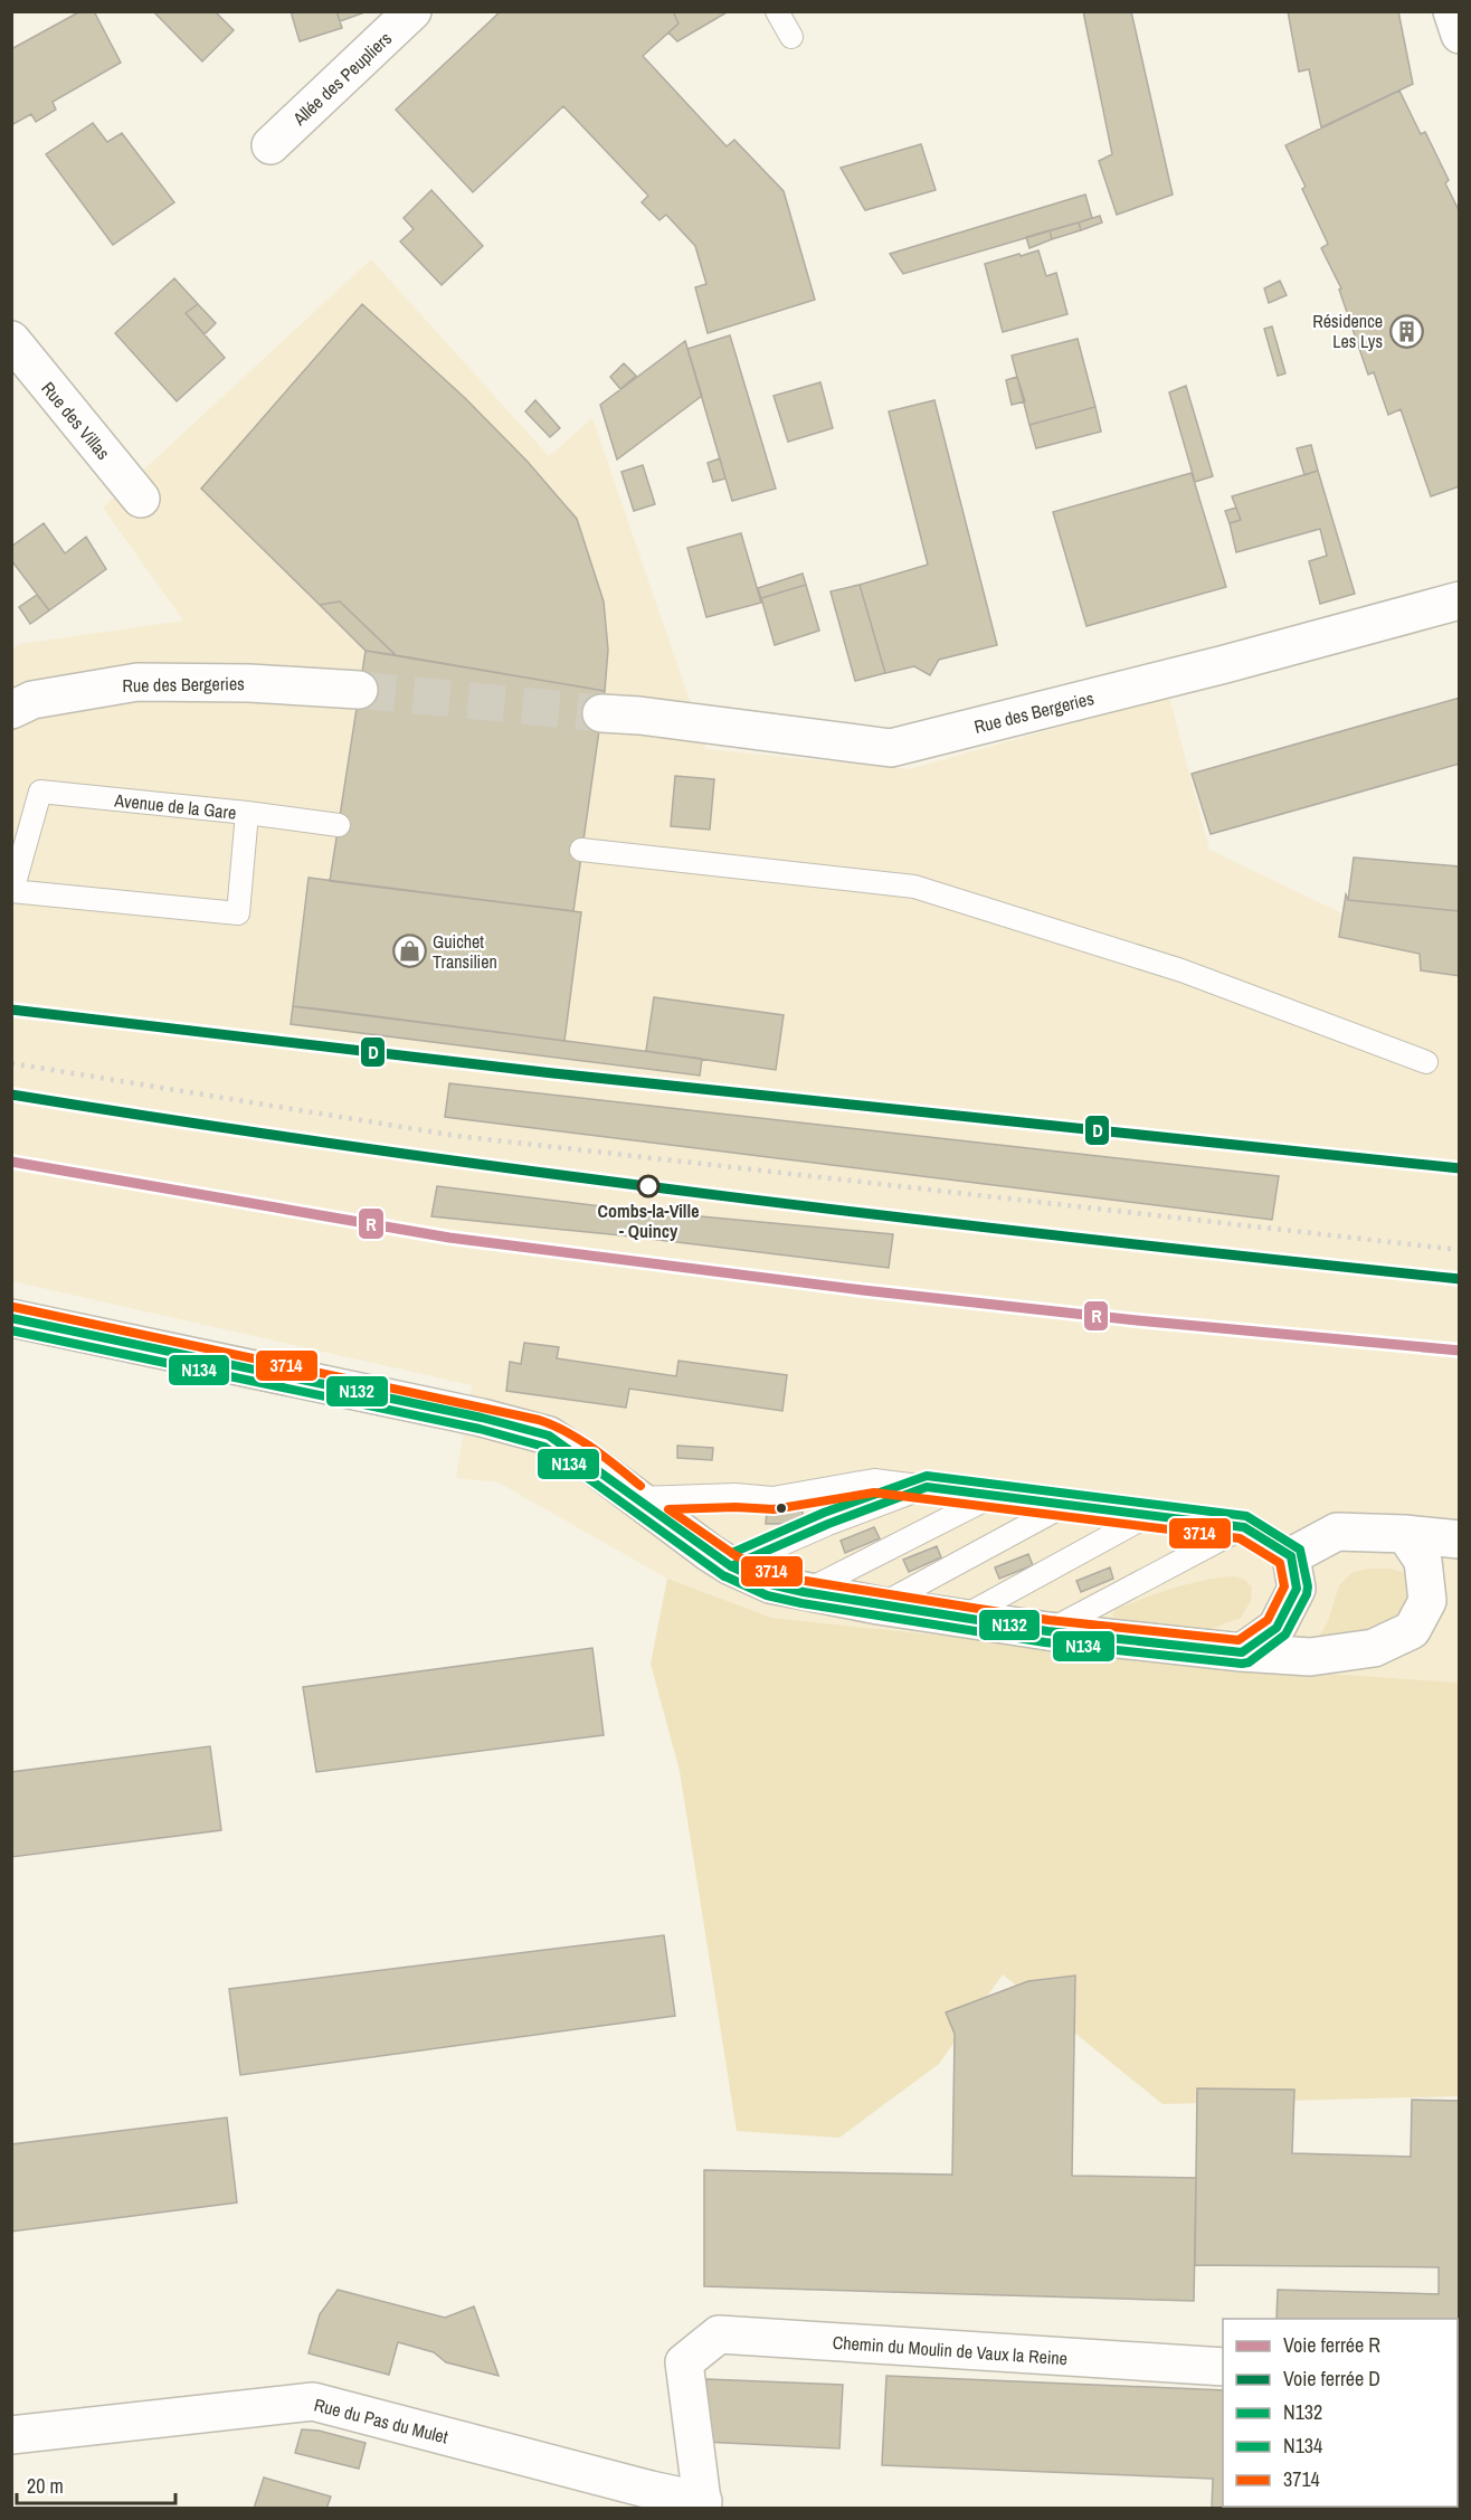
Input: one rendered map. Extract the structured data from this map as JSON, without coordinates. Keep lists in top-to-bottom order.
{
  "streets": {
    "street": [
      "Allée des Peupliers",
      "Rue des Villas",
      "Rue des Bergeries",
      "Chemin du Moulin de Vaux la Reine",
      "Rue du Pas du Mulet"
    ],
    "lane": ["Avenue de la Gare"]
  },
  "crossings": [
    ["Chemin du Moulin de Vaux la Reine", "Rue du Pas du Mulet"]
  ],
  "places": {
    "building": ["Résidence Les Lys"],
    "shop": ["Guichet Transilien"],
    "other": ["Combs-la-Ville - Quincy"]
  },
  "lines": [
    "rail line D",
    "rail line R",
    "transit line 3714",
    "transit line N132",
    "transit line N134"
  ],
  "legend": [
    "Voie ferrée R",
    "Voie ferrée D",
    "N132",
    "N134",
    "3714"
  ],
  "scale_bar": "20 m"
}
